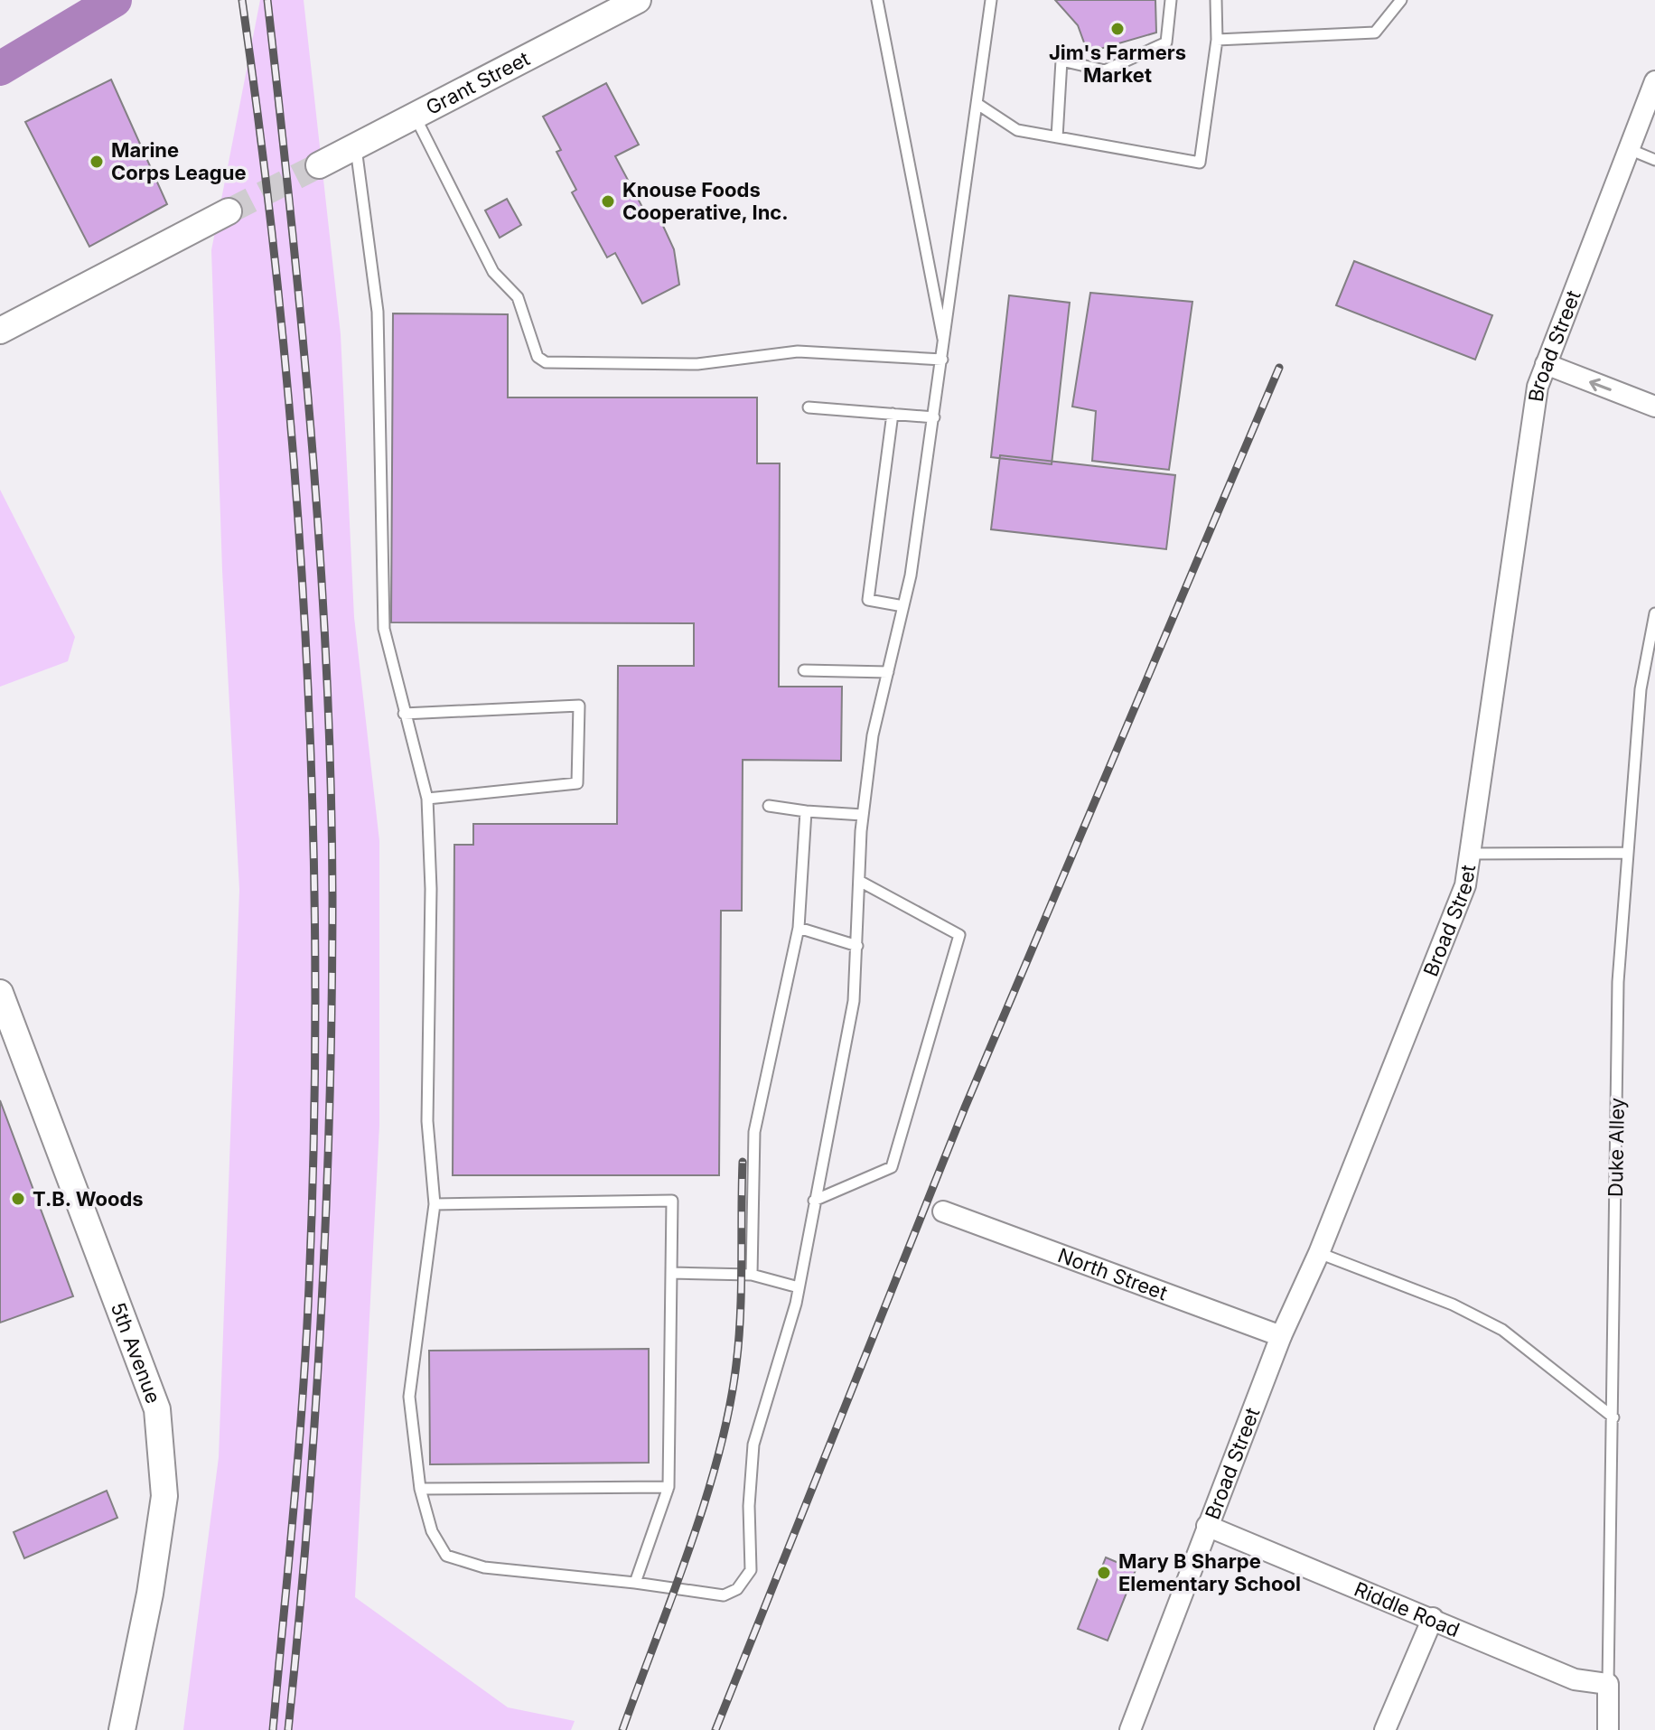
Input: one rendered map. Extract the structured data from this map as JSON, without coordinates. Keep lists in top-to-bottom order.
{
  "streets": {
    "street": [
      "Grant Street",
      "Broad Street",
      "North Street",
      "5th Avenue",
      "Riddle Road"
    ],
    "lane": ["Duke Alley"]
  },
  "crossings": [
    ["Broad Street", "North Street"],
    ["Broad Street", "Riddle Road"],
    ["Duke Alley", "Riddle Road"]
  ],
  "places": [
    "Jim's Farmers Market",
    "Marine Corps League",
    "Knouse Foods Cooperative, Inc.",
    "T.B. Woods",
    "Mary B Sharpe Elementary School"
  ]
}
